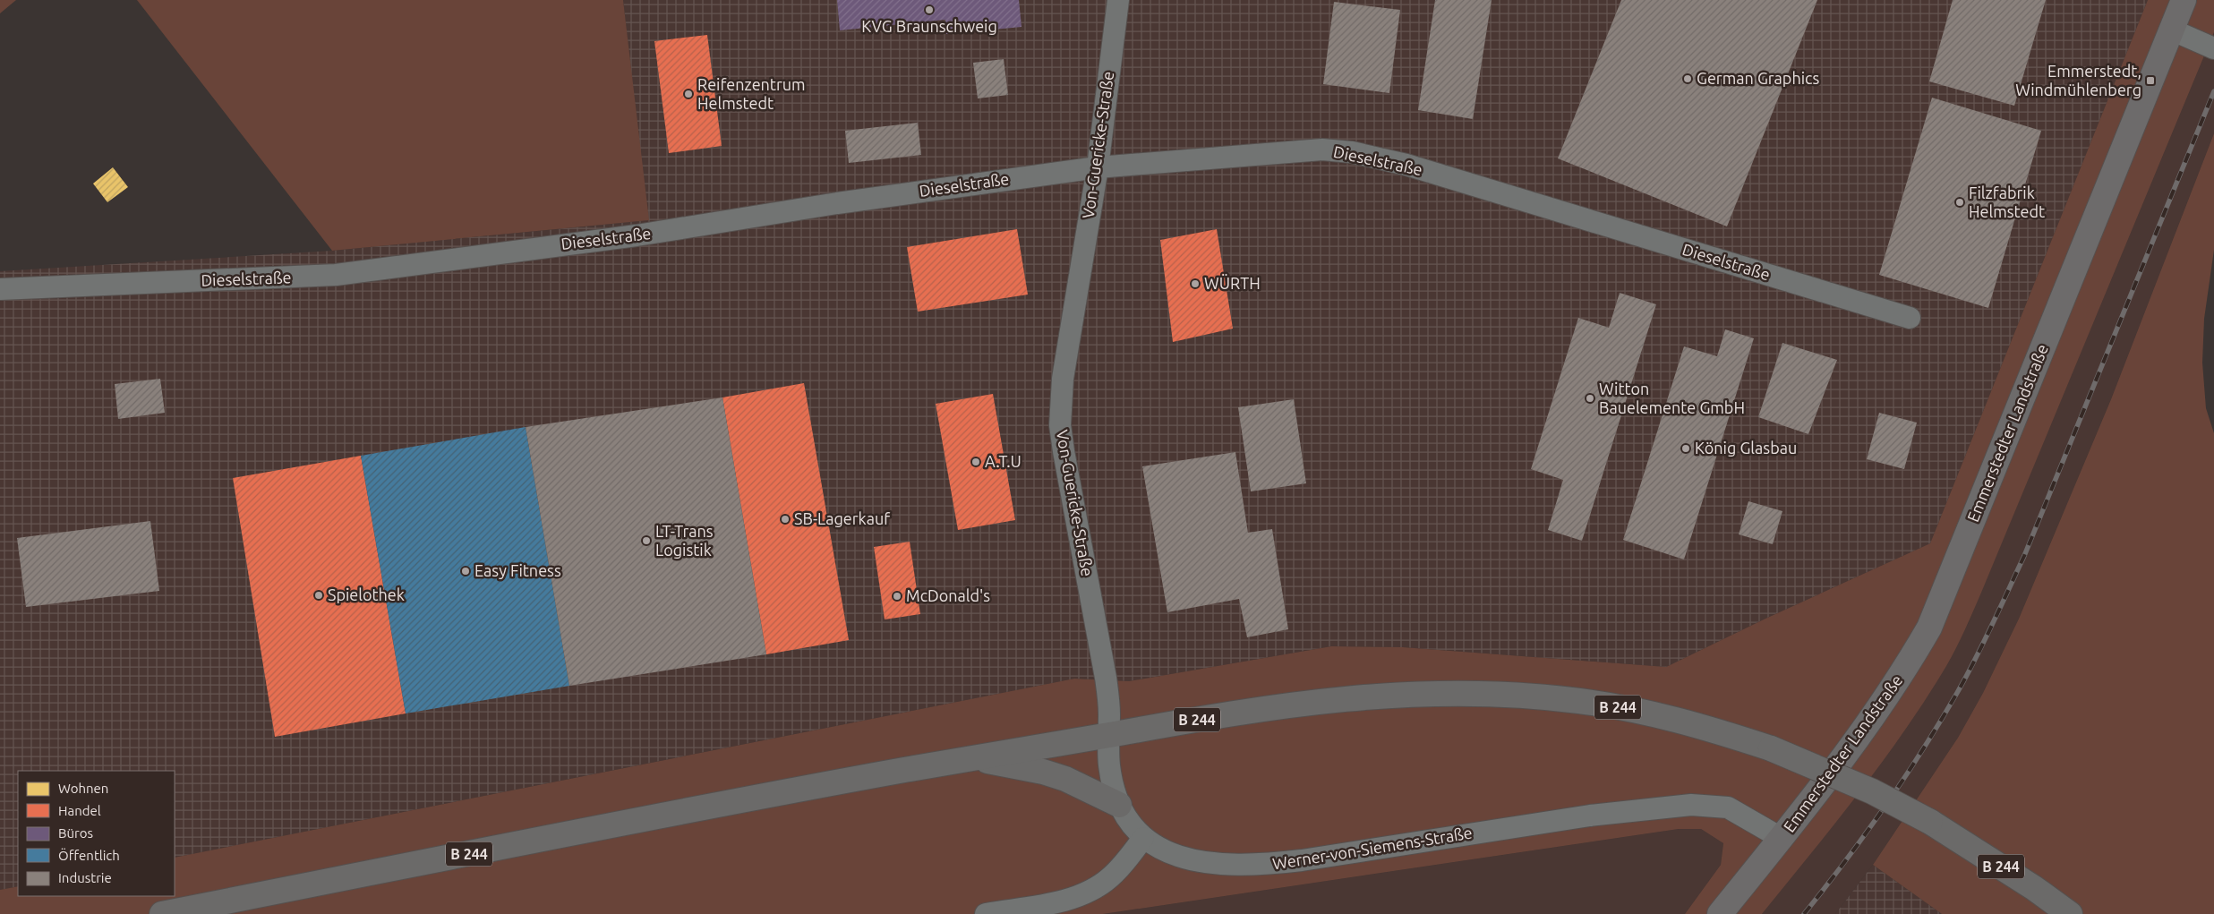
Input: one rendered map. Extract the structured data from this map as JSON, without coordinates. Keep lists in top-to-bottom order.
{
  "streets": {
    "main road": ["Emmerstedter Landstraße", "B 244"],
    "street": ["Von-Guericke-Straße", "Dieselstraße", "Werner-von-Siemens-Straße"]
  },
  "crossings": [
    ["Von-Guericke-Straße", "Dieselstraße"],
    ["Von-Guericke-Straße", "B 244"],
    ["Von-Guericke-Straße", "Werner-von-Siemens-Straße"],
    ["Emmerstedter Landstraße", "Werner-von-Siemens-Straße"]
  ],
  "places": {
    "other": [
      "KVG Braunschweig",
      "German Graphics",
      "Reifenzentrum Helmstedt",
      "Filzfabrik Helmstedt",
      "WÜRTH",
      "Witton Bauelemente GmbH",
      "König Glasbau",
      "A.T.U",
      "SB-Lagerkauf",
      "LT-Trans Logistik",
      "Easy Fitness",
      "Spielothek",
      "McDonald's"
    ],
    "transit": ["Emmerstedt, Windmühlenberg"]
  },
  "legend": [
    "Wohnen",
    "Handel",
    "Büros",
    "Öffentlich",
    "Industrie"
  ]
}
